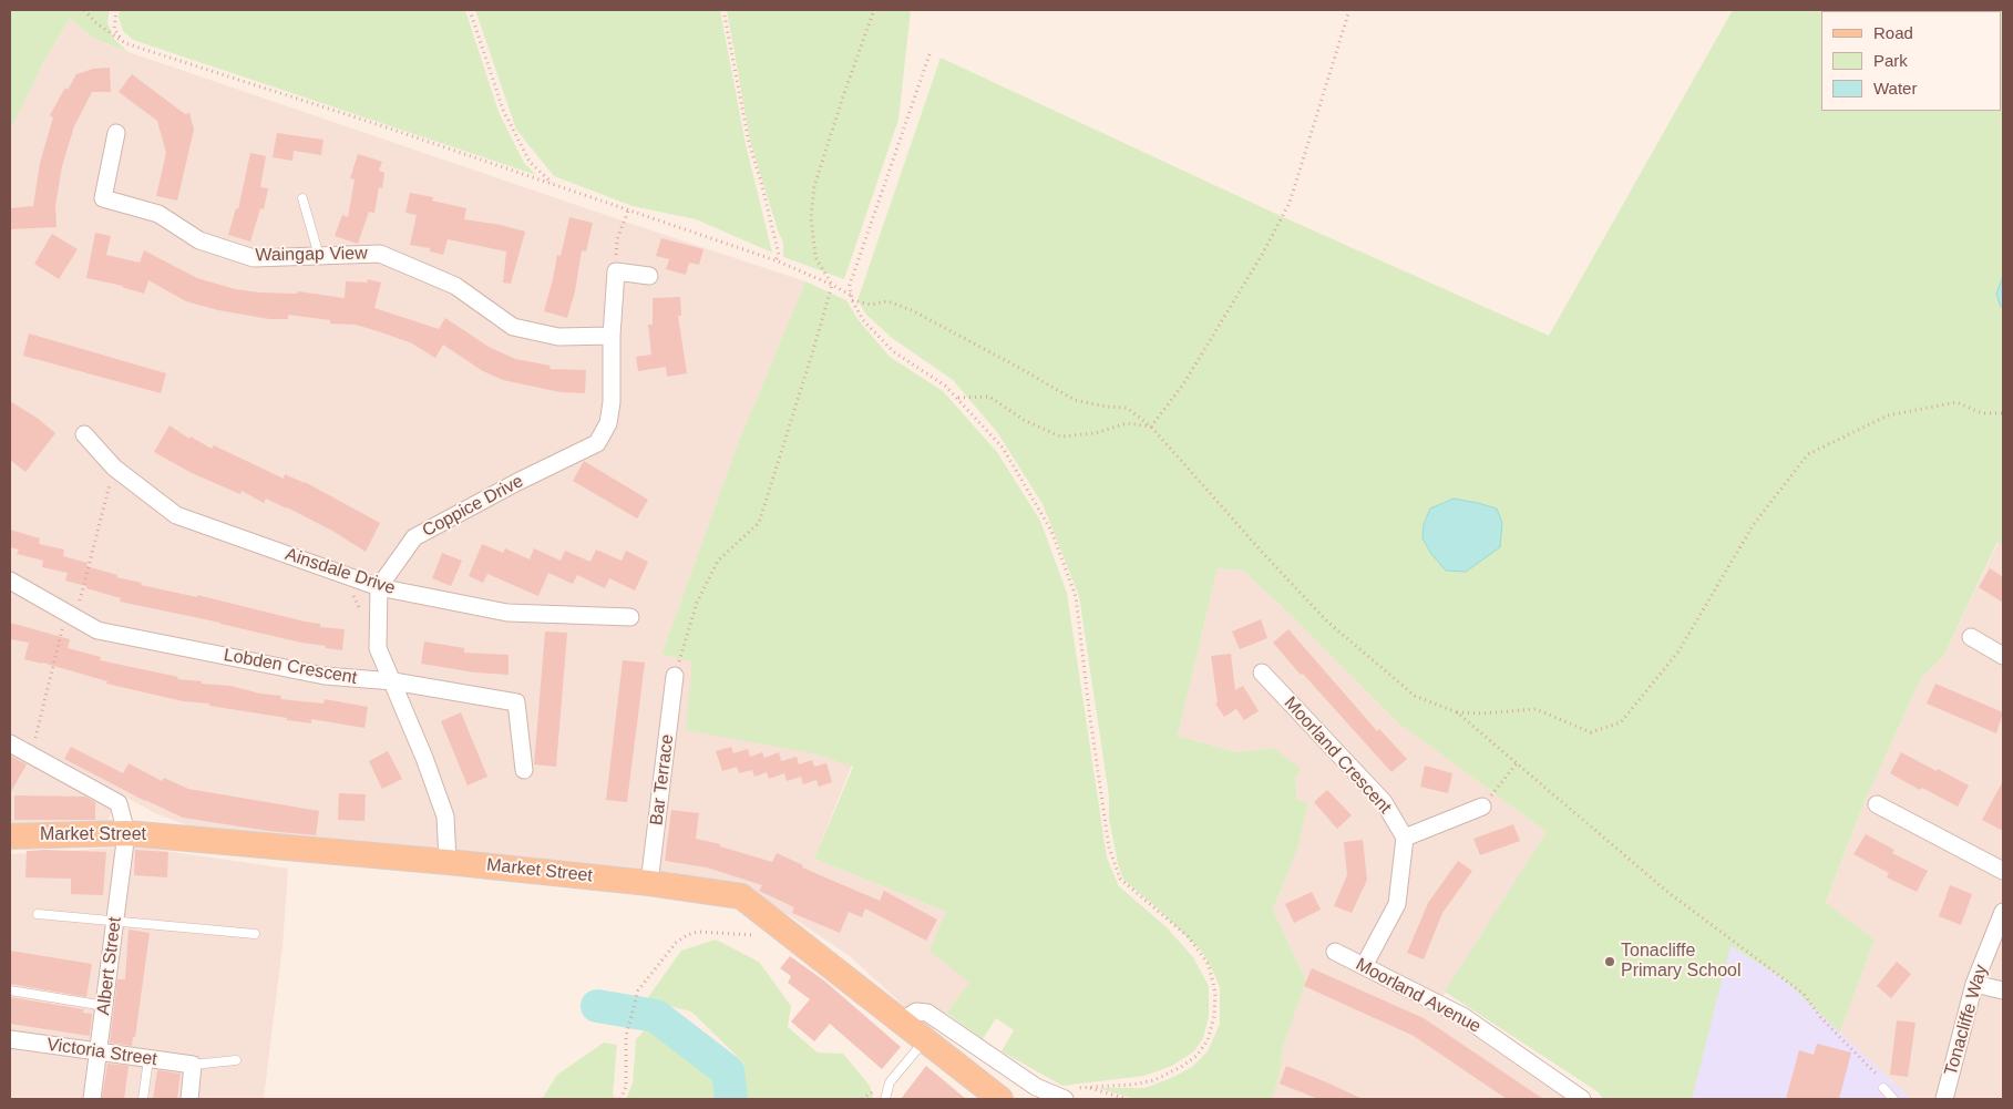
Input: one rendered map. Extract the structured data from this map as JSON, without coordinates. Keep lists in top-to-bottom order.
{
  "streets": {
    "main road": ["Market Street"],
    "street": [
      "Waingap View",
      "Coppice Drive",
      "Ainsdale Drive",
      "Lobden Crescent",
      "Moorland Crescent",
      "Bar Terrace",
      "Albert Street",
      "Moorland Avenue",
      "Tonacliffe Way",
      "Victoria Street"
    ]
  },
  "crossings": [
    ["Waingap View", "Coppice Drive"],
    ["Coppice Drive", "Ainsdale Drive"],
    ["Bar Terrace", "Market Street"],
    ["Market Street", "Albert Street"],
    ["Albert Street", "Victoria Street"]
  ],
  "places": ["Tonacliffe Primary School"],
  "legend": ["Road", "Park", "Water"]
}
